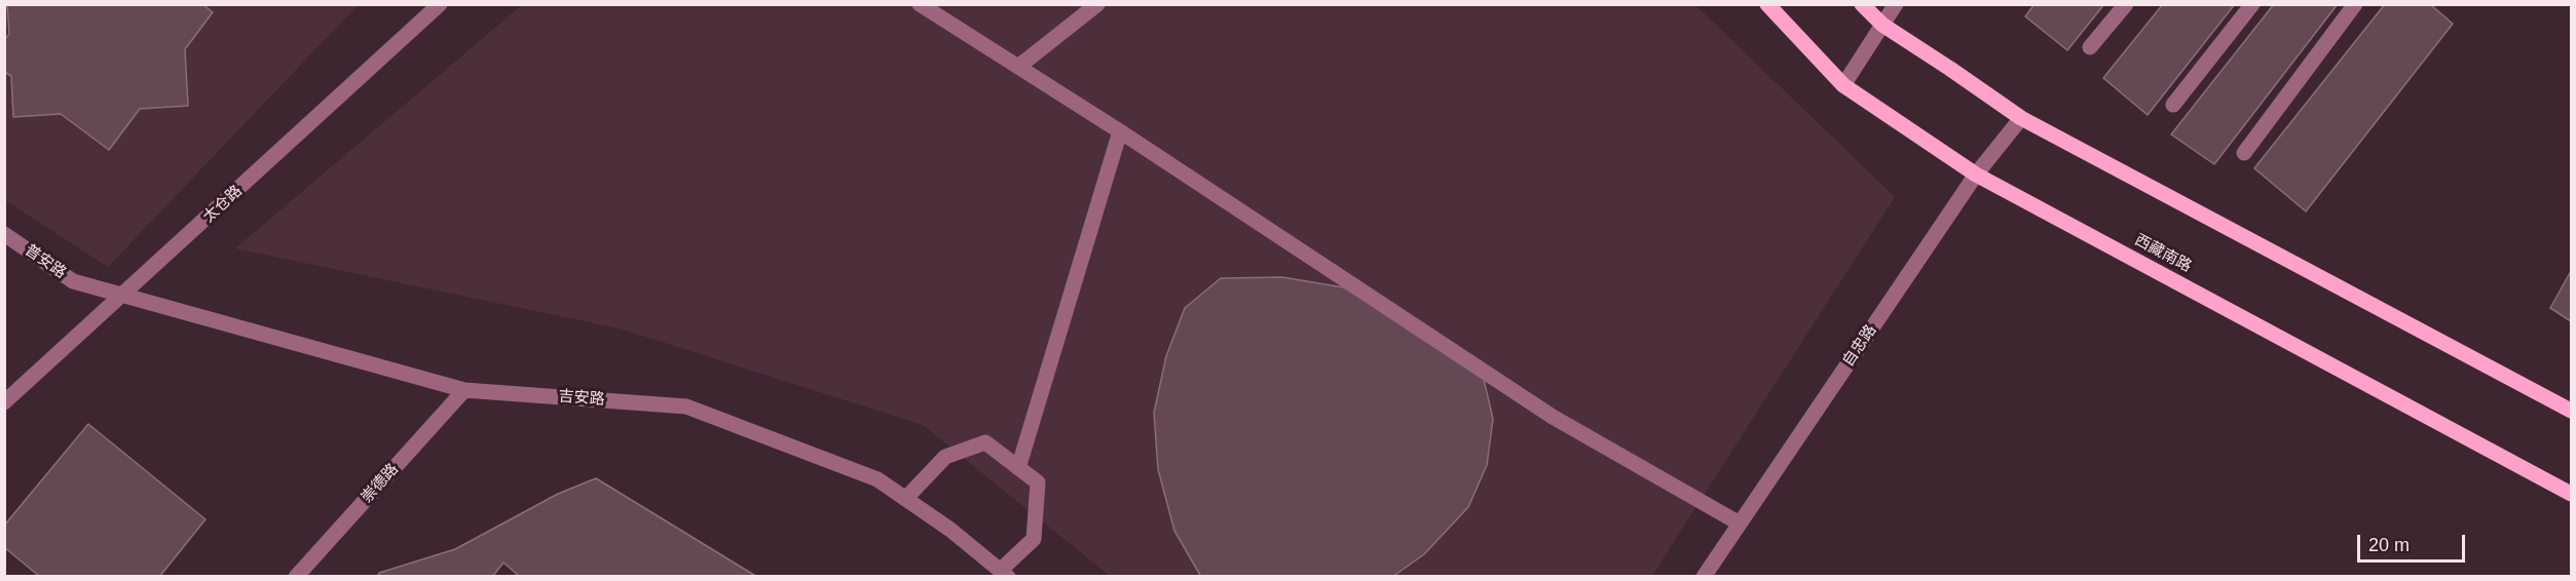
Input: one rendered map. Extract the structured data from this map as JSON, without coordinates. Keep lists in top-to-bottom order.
{
  "streets": {
    "main road": ["西藏南路"],
    "street": [
      "太仓路",
      "普安路",
      "自忠路",
      "吉安路",
      "崇德路"
    ]
  },
  "crossings": [
    ["太仓路", "普安路"],
    ["太仓路", "吉安路"],
    ["西藏南路", "自忠路"],
    ["普安路", "吉安路"],
    ["吉安路", "崇德路"]
  ],
  "scale_bar": "20 m"
}
